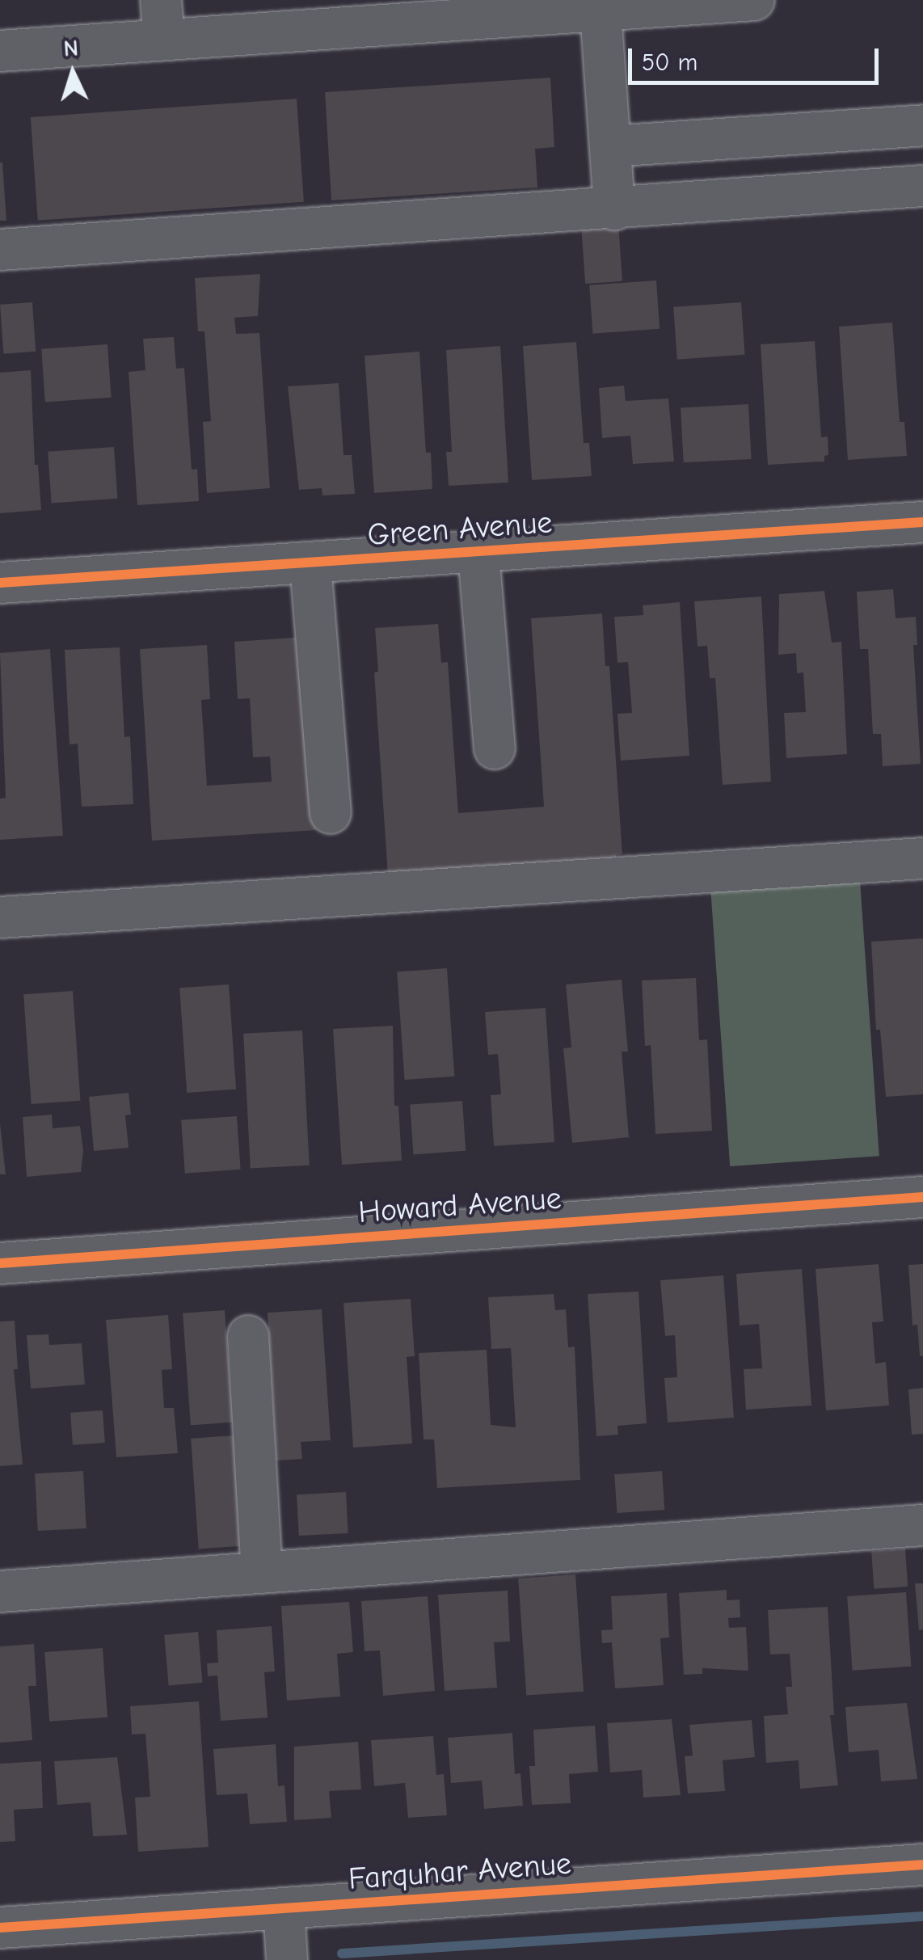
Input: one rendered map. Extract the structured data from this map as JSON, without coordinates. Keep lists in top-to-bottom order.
{
  "streets": {
    "street": ["Green Avenue", "Howard Avenue", "Farquhar Avenue"]
  },
  "scale_bar": "50 m",
  "north": "top"
}
